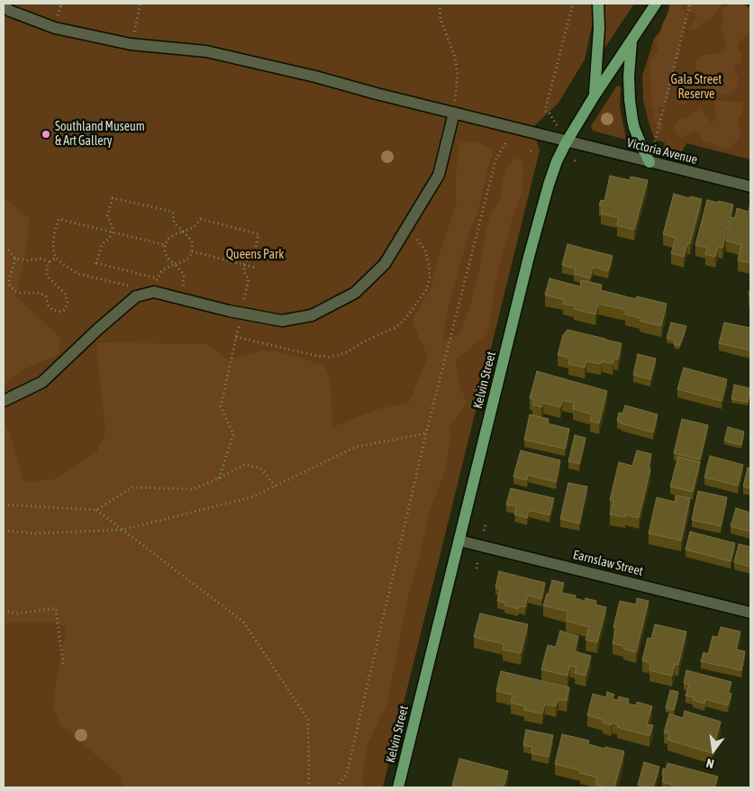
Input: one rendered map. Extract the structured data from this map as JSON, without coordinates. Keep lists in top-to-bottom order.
{
  "streets": {
    "main road": ["Kelvin Street"],
    "street": ["Victoria Avenue", "Earnslaw Street"]
  },
  "crossings": [
    ["Victoria Avenue", "Kelvin Street"],
    ["Kelvin Street", "Earnslaw Street"]
  ],
  "parks": ["Gala Street Reserve", "Queens Park"],
  "places": ["Southland Museum & Art Gallery"],
  "north": "bottom"
}
